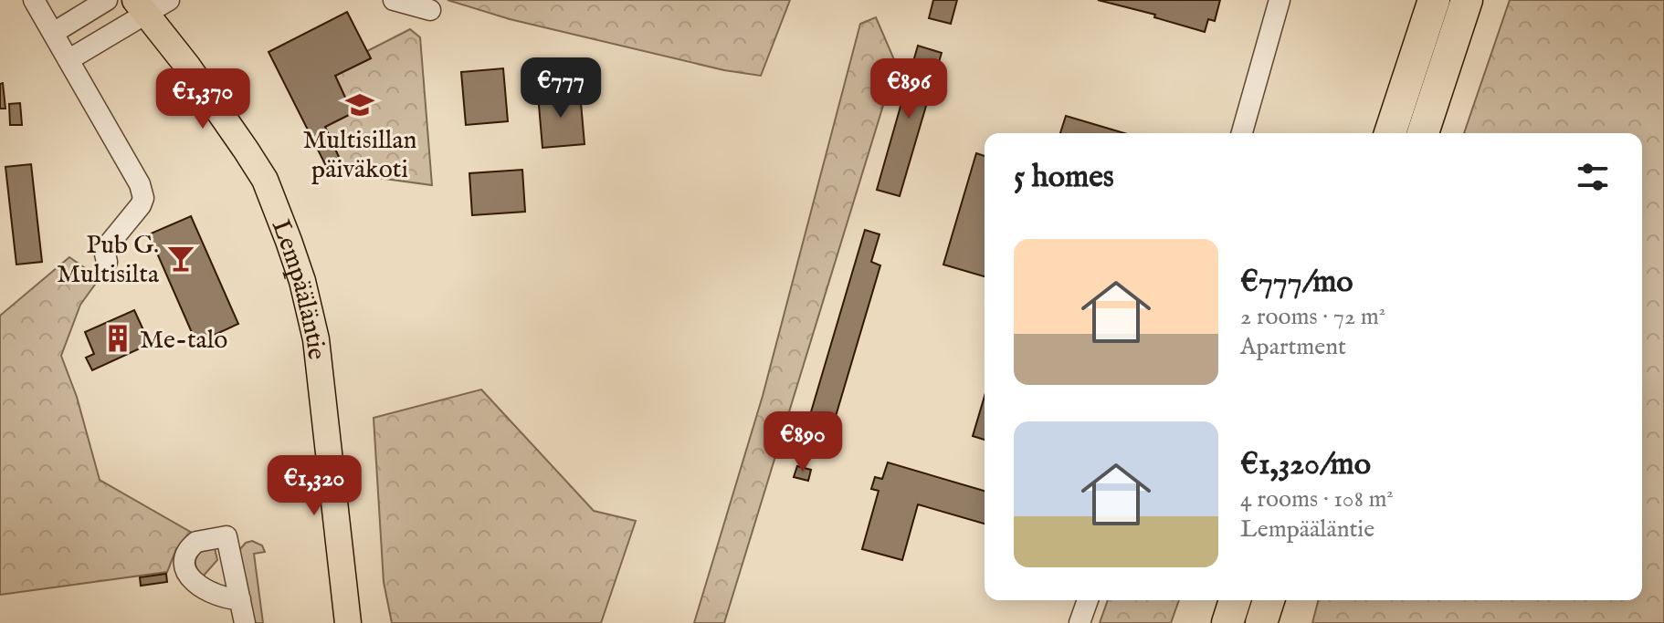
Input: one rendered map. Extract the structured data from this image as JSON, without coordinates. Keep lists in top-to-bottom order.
{
  "streets": {
    "main road": ["Lempääläntie"]
  },
  "places": {
    "school or university": ["Multisillan päiväkoti"],
    "bar": ["Pub G. Multisilta"],
    "building": ["Me-talo"]
  },
  "page": {
    "price": [
      "€777",
      "€896",
      "€1,370",
      "€890",
      "€1,320"
    ],
    "heading": "5 homes",
    "list": [
      {
        "name": "€777/mo",
        "note": "2 rooms · 72 m² · Apartment"
      },
      {
        "name": "€1,320/mo",
        "note": "4 rooms · 108 m² · Lempääläntie"
      }
    ]
  }
}
